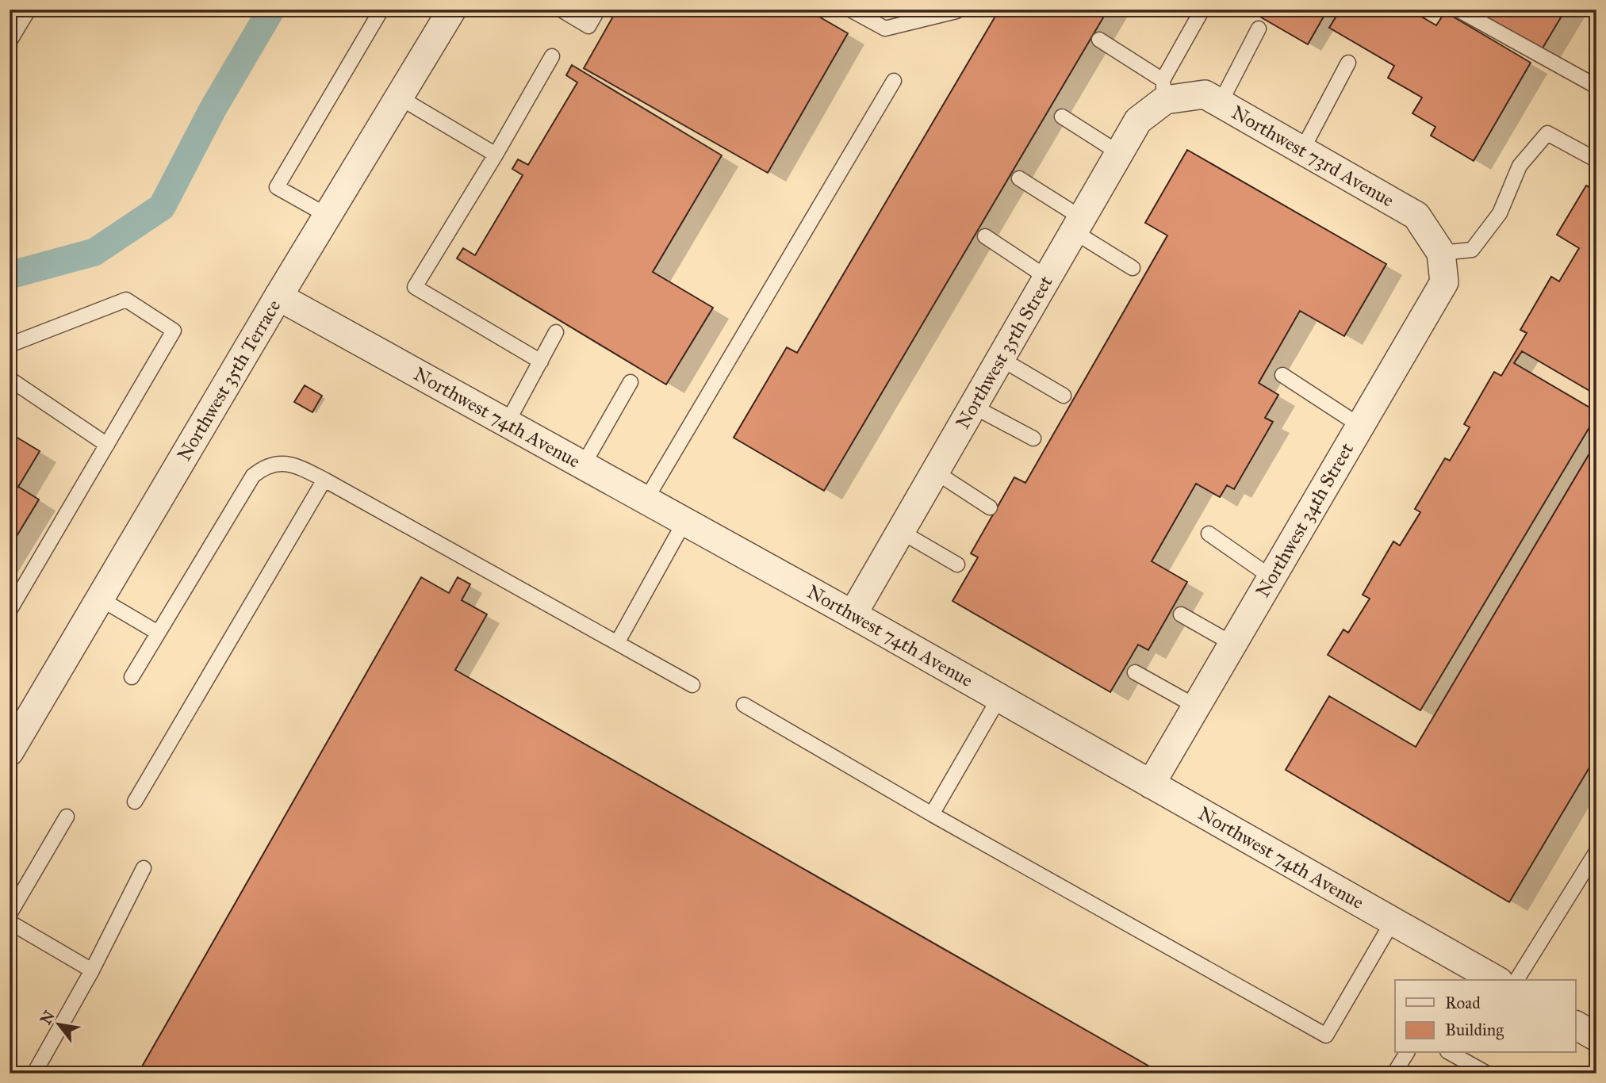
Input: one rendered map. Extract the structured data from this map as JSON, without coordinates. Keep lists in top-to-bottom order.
{
  "streets": {
    "street": [
      "Northwest 73rd Avenue",
      "Northwest 35th Street",
      "Northwest 35th Terrace",
      "Northwest 74th Avenue",
      "Northwest 34th Street"
    ]
  },
  "crossings": [
    ["Northwest 73rd Avenue", "Northwest 35th Street"],
    ["Northwest 73rd Avenue", "Northwest 34th Street"],
    ["Northwest 35th Street", "Northwest 74th Avenue"],
    ["Northwest 35th Terrace", "Northwest 74th Avenue"],
    ["Northwest 74th Avenue", "Northwest 34th Street"]
  ],
  "legend": ["Road", "Building"],
  "north": "top left"
}
